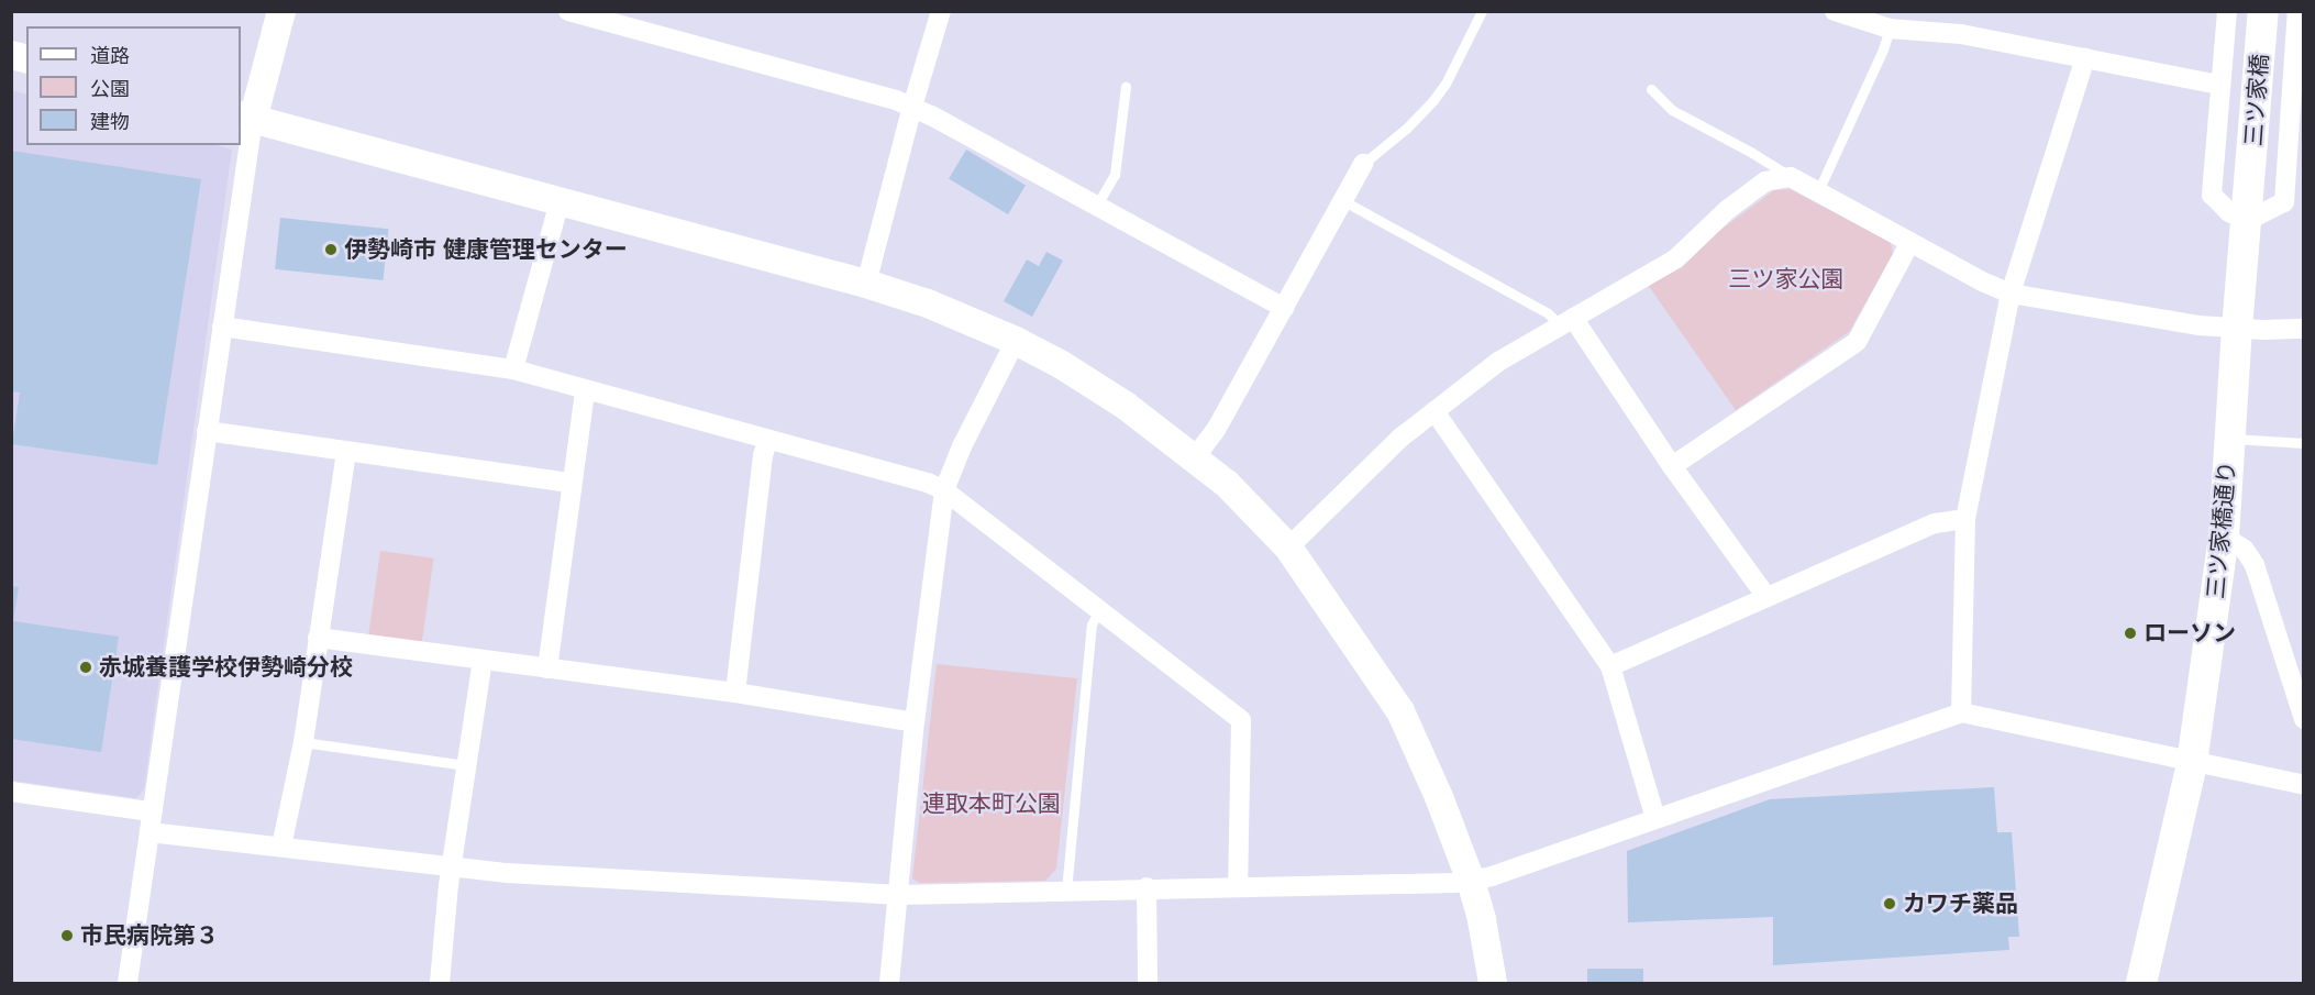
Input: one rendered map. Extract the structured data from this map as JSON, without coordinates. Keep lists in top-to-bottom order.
{
  "streets": {
    "main road": ["三ツ家橋", "三ツ家橋通り"]
  },
  "crossings": [
    ["三ツ家橋", "三ツ家橋通り"]
  ],
  "parks": ["三ツ家公園", "連取本町公園"],
  "places": [
    "伊勢崎市 健康管理センター",
    "ローソン",
    "赤城養護学校伊勢崎分校",
    "カワチ薬品",
    "市民病院第３"
  ],
  "legend": ["道路", "公園", "建物"]
}
